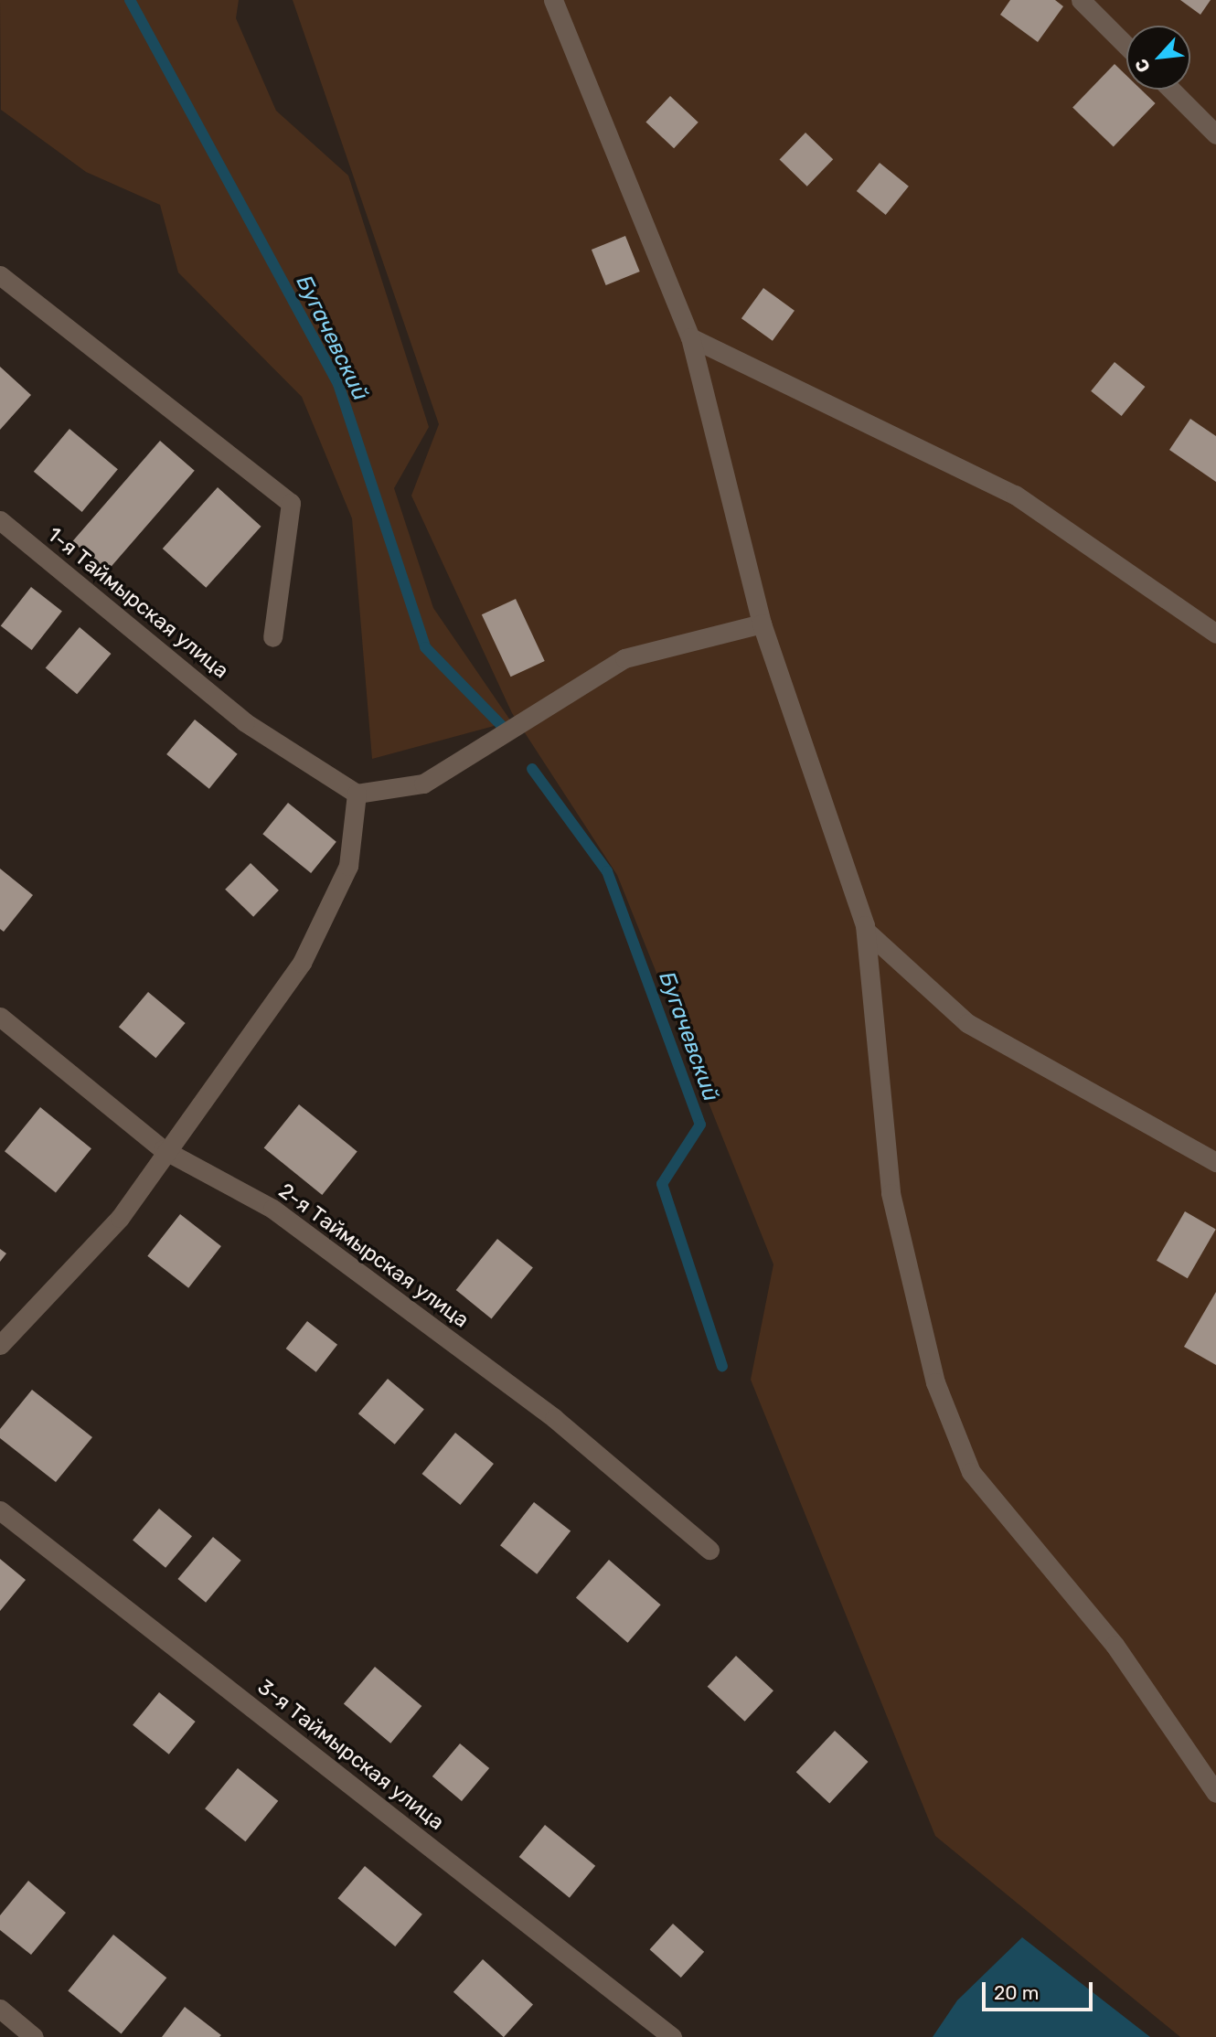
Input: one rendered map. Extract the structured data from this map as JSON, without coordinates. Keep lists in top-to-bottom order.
{
  "streets": {
    "street": ["1-я Таймырская улица", "2-я Таймырская улица", "3-я Таймырская улица"]
  },
  "water": ["Бугачевский"],
  "scale_bar": "20 m",
  "north": "bottom left"
}
